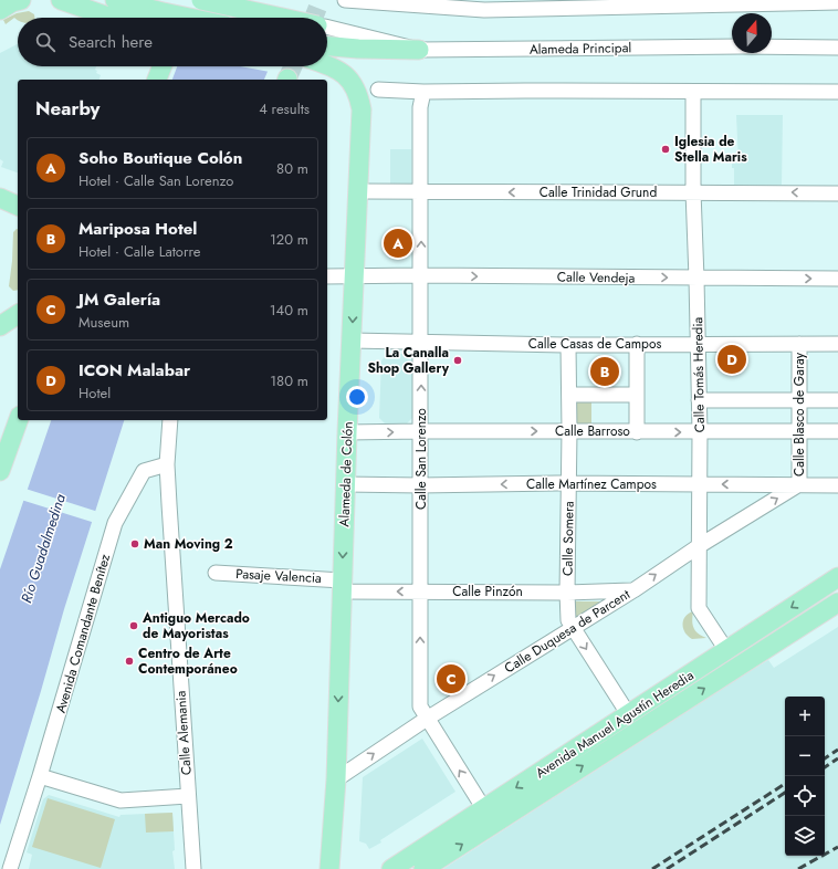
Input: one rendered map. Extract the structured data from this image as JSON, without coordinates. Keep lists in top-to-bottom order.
{
  "streets": {
    "main road": ["Alameda de Colón", "Avenida Manuel Agustín Heredia"],
    "street": [
      "Alameda Principal",
      "Calle Trinidad Grund",
      "Calle Vendeja",
      "Calle Casas de Campos",
      "Calle Tomás Heredia",
      "Calle Blasco de Garay",
      "Calle Barroso",
      "Calle San Lorenzo",
      "Calle Martínez Campos",
      "Calle Somera",
      "Pasaje Valencia",
      "Calle Pinzón",
      "Calle Duquesa de Parcent",
      "Avenida Comandante Benítez",
      "Calle Alemania"
    ]
  },
  "crossings": [
    ["Calle Trinidad Grund", "Calle Tomás Heredia"],
    ["Calle Trinidad Grund", "Calle San Lorenzo"],
    ["Calle Trinidad Grund", "Alameda de Colón"],
    ["Calle Vendeja", "Calle Tomás Heredia"],
    ["Calle Vendeja", "Calle San Lorenzo"],
    ["Calle Vendeja", "Alameda de Colón"],
    ["Calle Casas de Campos", "Calle Tomás Heredia"],
    ["Calle Casas de Campos", "Calle Blasco de Garay"],
    ["Calle Casas de Campos", "Calle San Lorenzo"],
    ["Calle Casas de Campos", "Alameda de Colón"],
    ["Calle Casas de Campos", "Calle Somera"],
    ["Calle Tomás Heredia", "Calle Barroso"],
    ["Calle Tomás Heredia", "Calle Martínez Campos"],
    ["Calle Tomás Heredia", "Calle Duquesa de Parcent"],
    ["Calle Tomás Heredia", "Avenida Manuel Agustín Heredia"],
    ["Calle Blasco de Garay", "Calle Barroso"],
    ["Calle Blasco de Garay", "Calle Martínez Campos"],
    ["Calle Blasco de Garay", "Calle Duquesa de Parcent"],
    ["Calle Barroso", "Calle San Lorenzo"],
    ["Calle Barroso", "Alameda de Colón"],
    ["Calle Barroso", "Calle Somera"],
    ["Calle San Lorenzo", "Calle Martínez Campos"],
    ["Calle San Lorenzo", "Calle Pinzón"],
    ["Calle San Lorenzo", "Calle Duquesa de Parcent"],
    ["Calle San Lorenzo", "Avenida Manuel Agustín Heredia"],
    ["Alameda de Colón", "Calle Martínez Campos"],
    ["Alameda de Colón", "Pasaje Valencia"],
    ["Alameda de Colón", "Calle Pinzón"],
    ["Alameda de Colón", "Calle Duquesa de Parcent"],
    ["Calle Martínez Campos", "Calle Somera"],
    ["Calle Martínez Campos", "Calle Duquesa de Parcent"],
    ["Calle Somera", "Calle Pinzón"],
    ["Calle Somera", "Calle Duquesa de Parcent"],
    ["Calle Somera", "Avenida Manuel Agustín Heredia"],
    ["Pasaje Valencia", "Calle Pinzón"],
    ["Calle Pinzón", "Calle Duquesa de Parcent"],
    ["Avenida Comandante Benítez", "Calle Alemania"]
  ],
  "one_way": [
    "Calle Barroso",
    "Calle San Lorenzo",
    "Alameda de Colón",
    "Calle Duquesa de Parcent"
  ],
  "water": ["Río Guadalmedina"],
  "places": [
    "Iglesia de Stella Maris",
    "La Canalla Shop Gallery",
    "Man Moving 2",
    "Antiguo Mercado de Mayoristas",
    "Centro de Arte Contemporáneo"
  ],
  "north": "top",
  "page": {
    "search": "Search here",
    "heading": ["Nearby", "4 results"],
    "list": [
      {
        "mark": "A",
        "name": "Soho Boutique Colón",
        "note": "Hotel · Calle San Lorenzo",
        "value": "80 m"
      },
      {
        "mark": "B",
        "name": "Mariposa Hotel",
        "note": "Hotel · Calle Latorre",
        "value": "120 m"
      },
      {
        "mark": "C",
        "name": "JM Galería",
        "note": "Museum",
        "value": "140 m"
      },
      {
        "mark": "D",
        "name": "ICON Malabar",
        "note": "Hotel",
        "value": "180 m"
      }
    ],
    "pins": [
      "A",
      "D",
      "B",
      "C"
    ],
    "map_buttons": ["+", "−"]
  }
}
